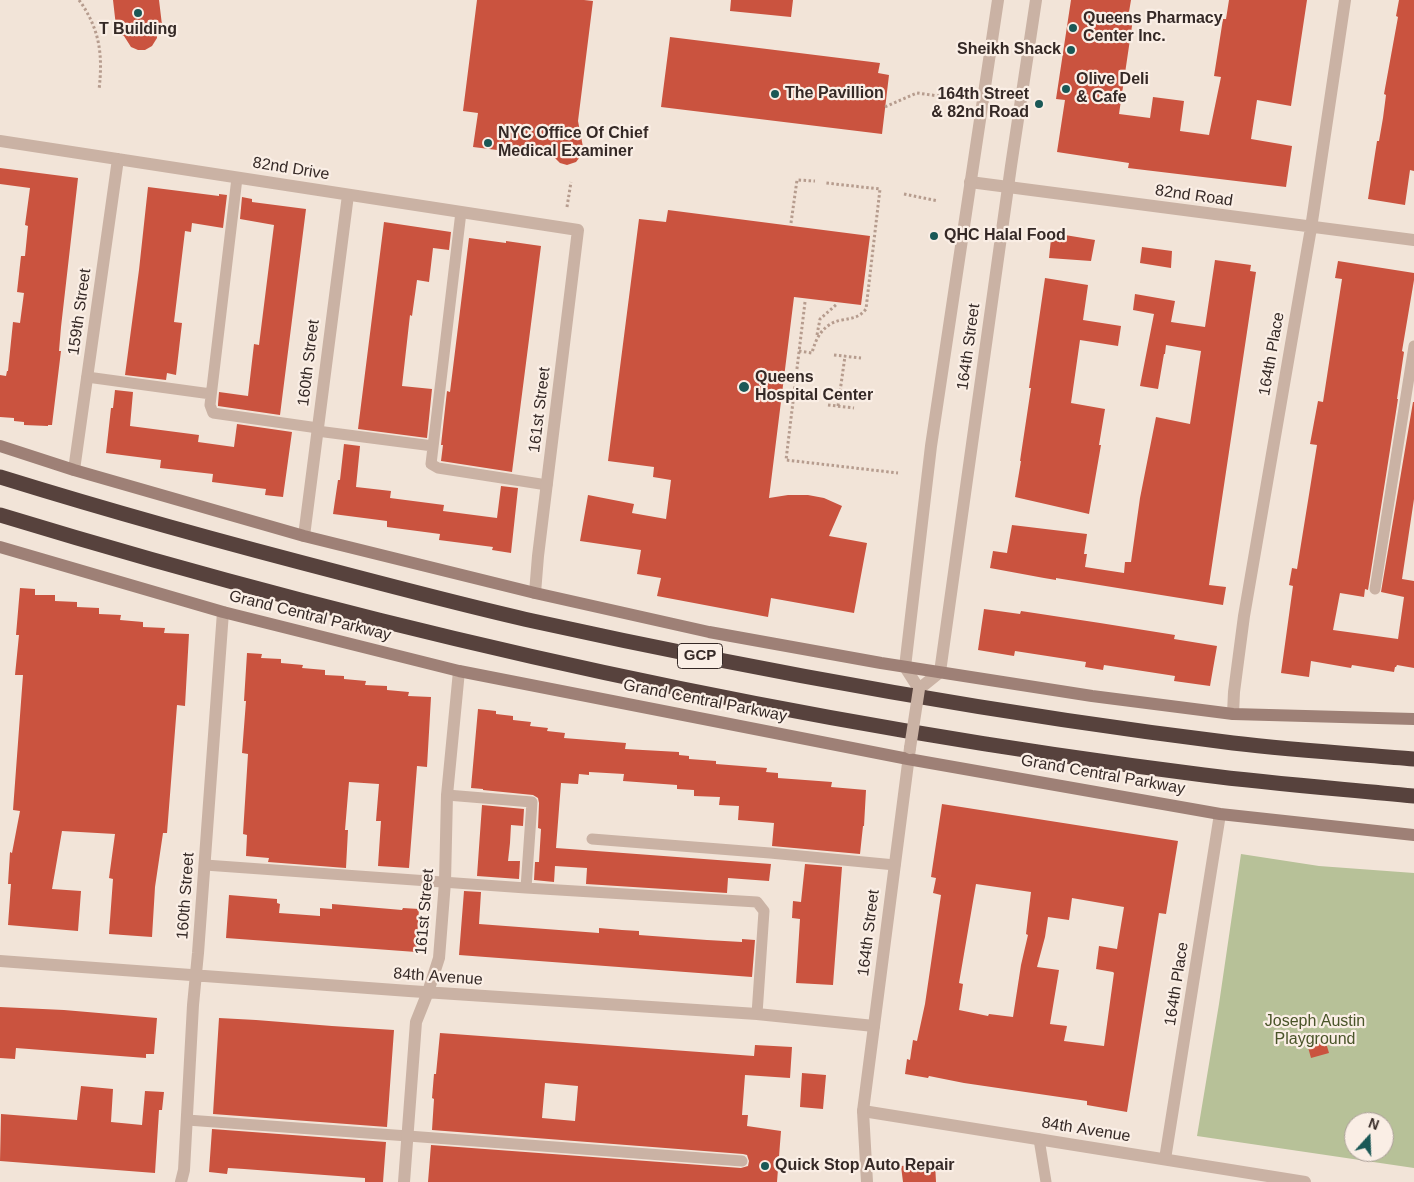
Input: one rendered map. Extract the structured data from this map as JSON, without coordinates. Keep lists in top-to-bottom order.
{
  "streets": {
    "highway": ["Grand Central Parkway", "GCP"],
    "street": [
      "82nd Drive",
      "82nd Road",
      "159th Street",
      "164th Street",
      "164th Place",
      "160th Street",
      "161st Street",
      "84th Avenue"
    ]
  },
  "crossings": [
    ["82nd Drive", "159th Street"],
    ["82nd Drive", "160th Street"],
    ["82nd Drive", "161st Street"],
    ["82nd Road", "164th Street"],
    ["82nd Road", "164th Place"],
    ["164th Street", "Grand Central Parkway"],
    ["164th Street", "84th Avenue"],
    ["164th Place", "Grand Central Parkway"],
    ["164th Place", "84th Avenue"],
    ["160th Street", "Grand Central Parkway"],
    ["160th Street", "84th Avenue"],
    ["161st Street", "Grand Central Parkway"],
    ["161st Street", "84th Avenue"]
  ],
  "parks": ["Joseph Austin Playground"],
  "places": [
    "T Building",
    "Queens Pharmacy Center Inc.",
    "Sheikh Shack",
    "Olive Deli & Cafe",
    "The Pavillion",
    "164th Street & 82nd Road",
    "NYC Office Of Chief Medical Examiner",
    "QHC Halal Food",
    "Queens Hospital Center",
    "Quick Stop Auto Repair"
  ],
  "north": "top"
}
